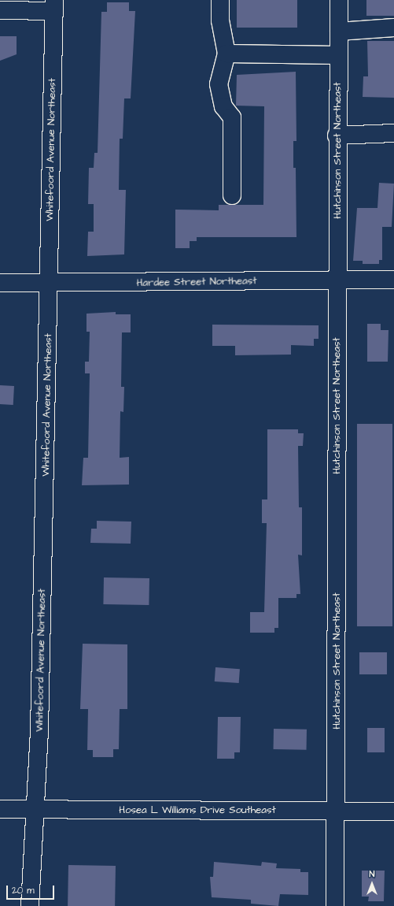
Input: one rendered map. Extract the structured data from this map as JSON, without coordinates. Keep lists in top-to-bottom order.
{
  "streets": {
    "street": [
      "Whitefoord Avenue Northeast",
      "Hutchinson Street Northeast",
      "Hardee Street Northeast",
      "Hosea L Williams Drive Southeast"
    ]
  },
  "crossings": [
    ["Whitefoord Avenue Northeast", "Hardee Street Northeast"],
    ["Whitefoord Avenue Northeast", "Hosea L Williams Drive Southeast"],
    ["Hutchinson Street Northeast", "Hardee Street Northeast"],
    ["Hutchinson Street Northeast", "Hosea L Williams Drive Southeast"]
  ],
  "scale_bar": "20 m",
  "north": "top"
}
